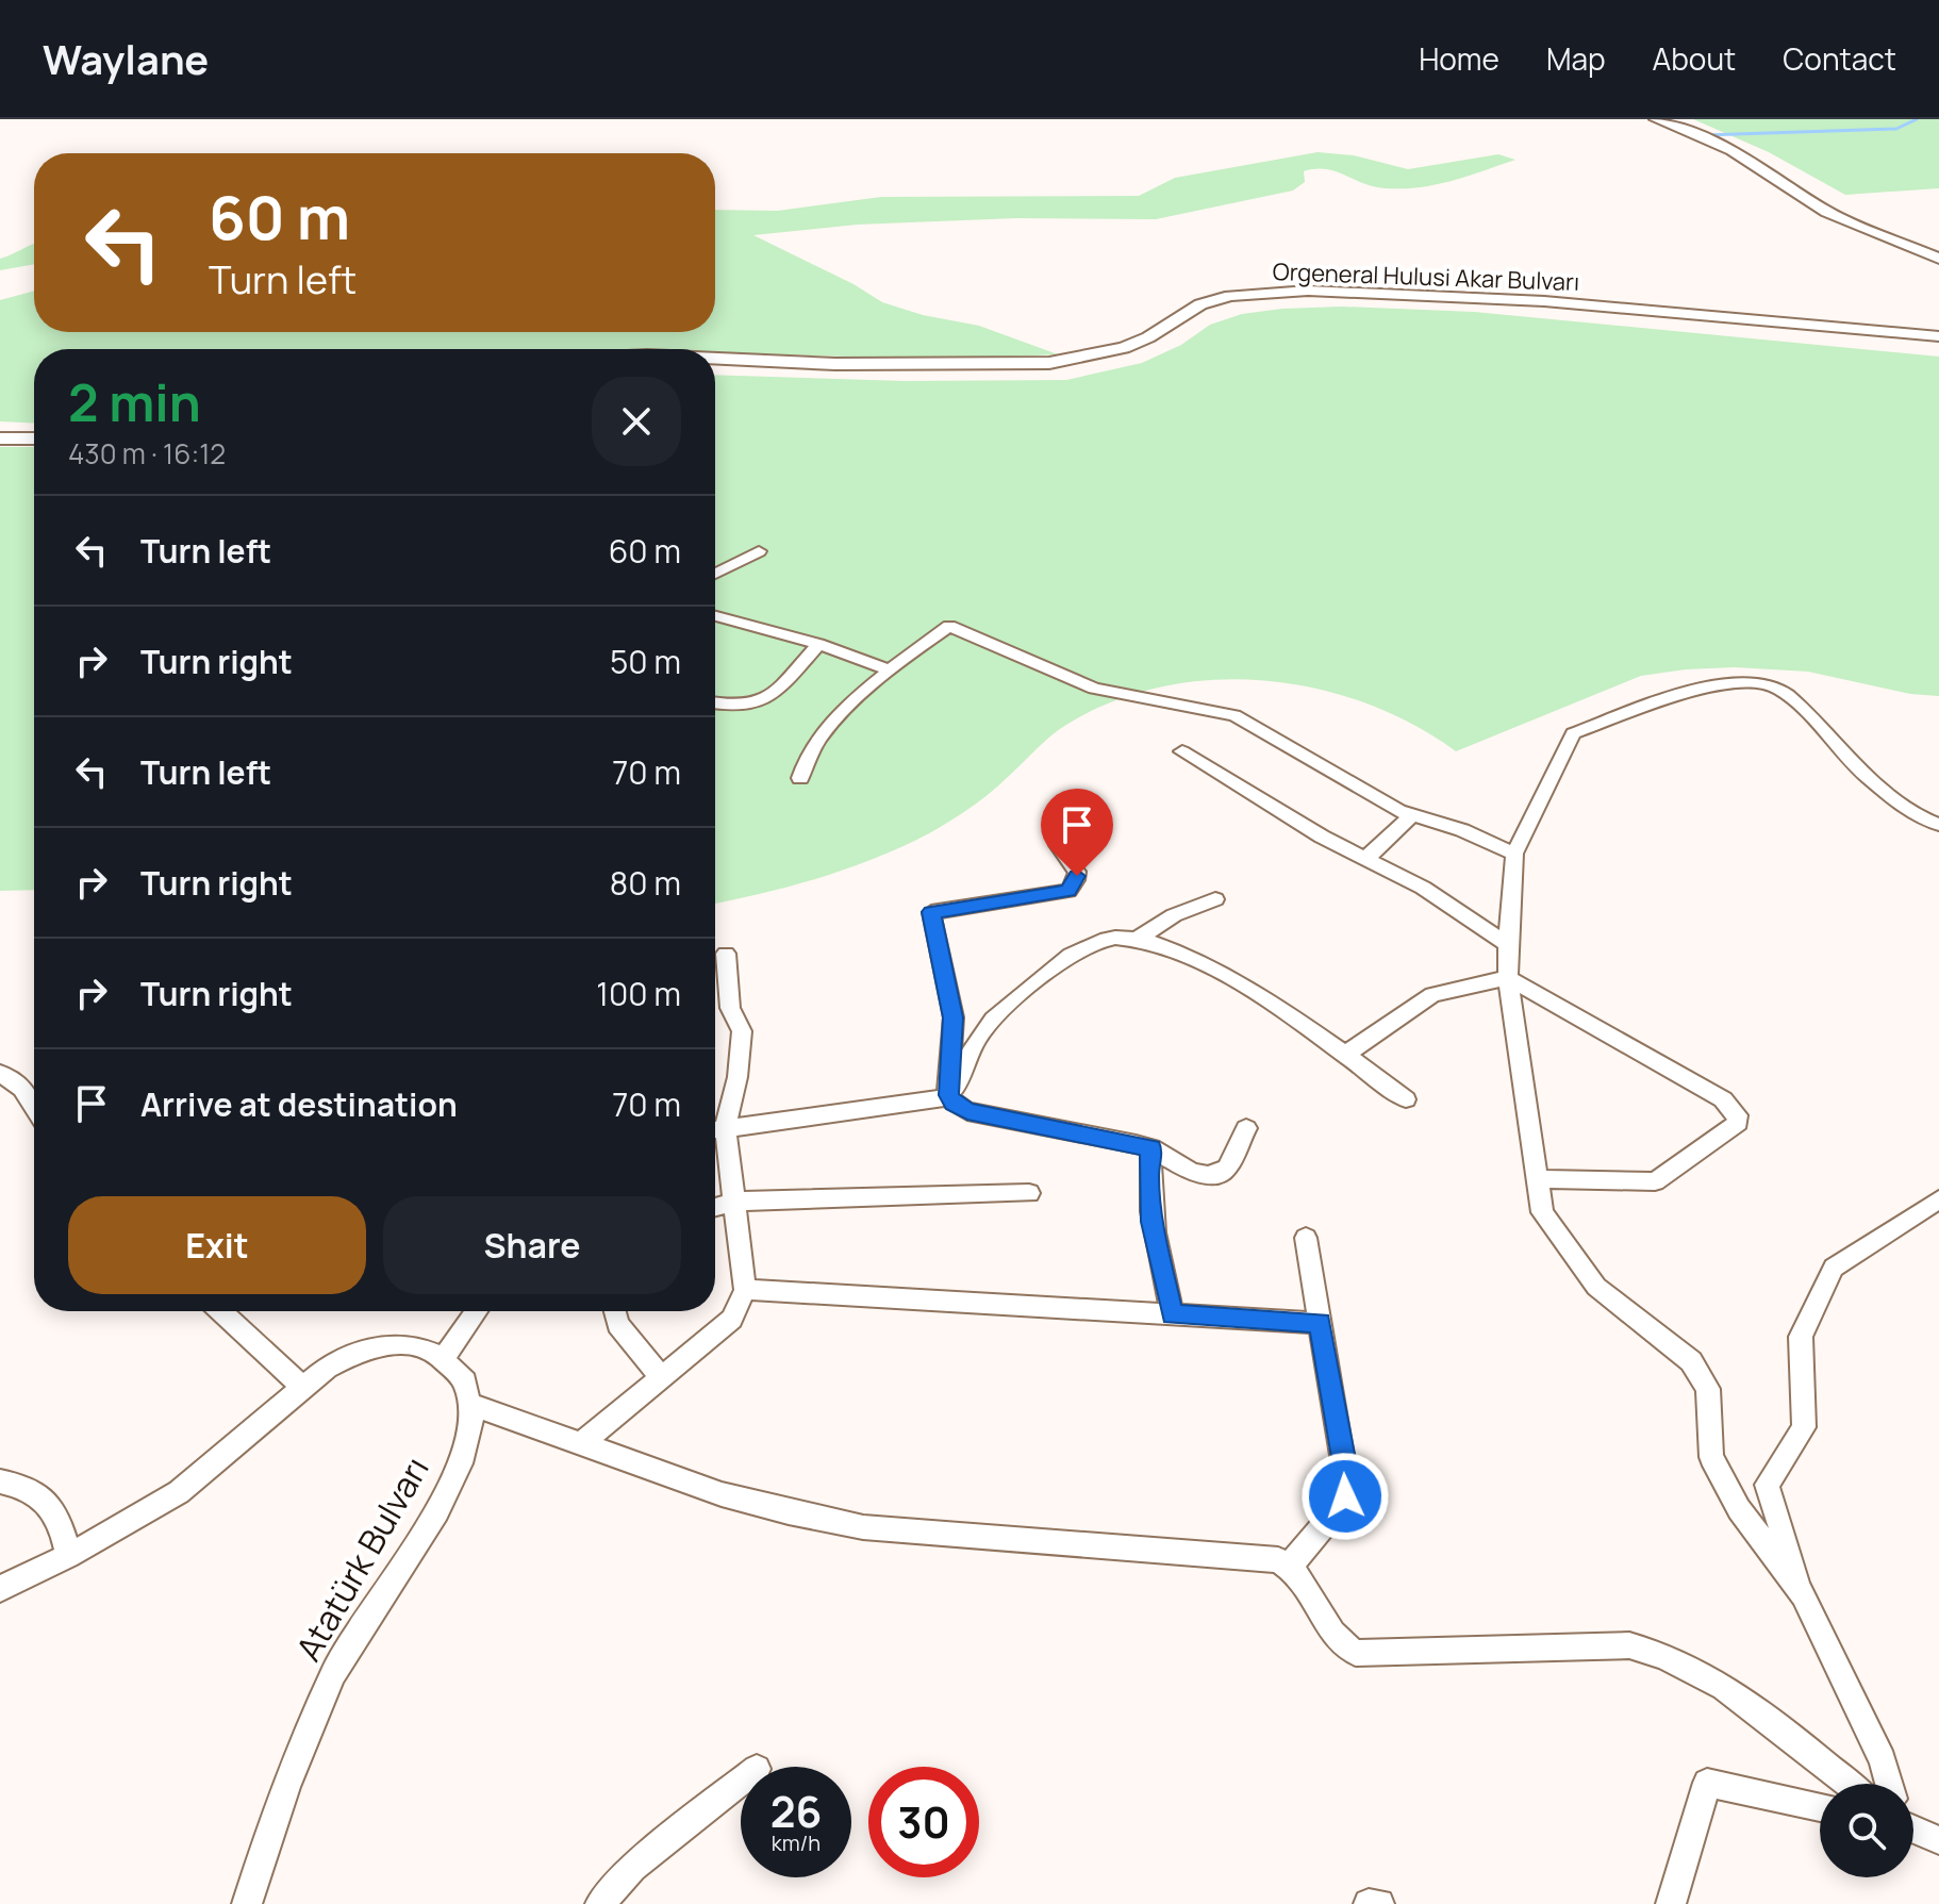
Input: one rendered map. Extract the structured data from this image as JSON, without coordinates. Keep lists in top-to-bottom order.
{
  "streets": {
    "main road": ["Orgeneral Hulusi Akar Bulvarı"],
    "street": ["Atatürk Bulvarı"]
  },
  "page": {
    "header": "Waylane",
    "nav": [
      "Home",
      "Map",
      "About",
      "Contact"
    ],
    "turn": ["60 m", "Turn left"],
    "heading": ["2 min", "430 m · 16:12"],
    "list": [
      {
        "name": "Turn left",
        "value": "60 m"
      },
      {
        "name": "Turn right",
        "value": "50 m"
      },
      {
        "name": "Turn left",
        "value": "70 m"
      },
      {
        "name": "Turn right",
        "value": "80 m"
      },
      {
        "name": "Turn right",
        "value": "100 m"
      },
      {
        "name": "Arrive at destination",
        "value": "70 m"
      }
    ],
    "buttons": ["Exit", "Share"],
    "speed": "26 km/h",
    "limit": "30"
  }
}
